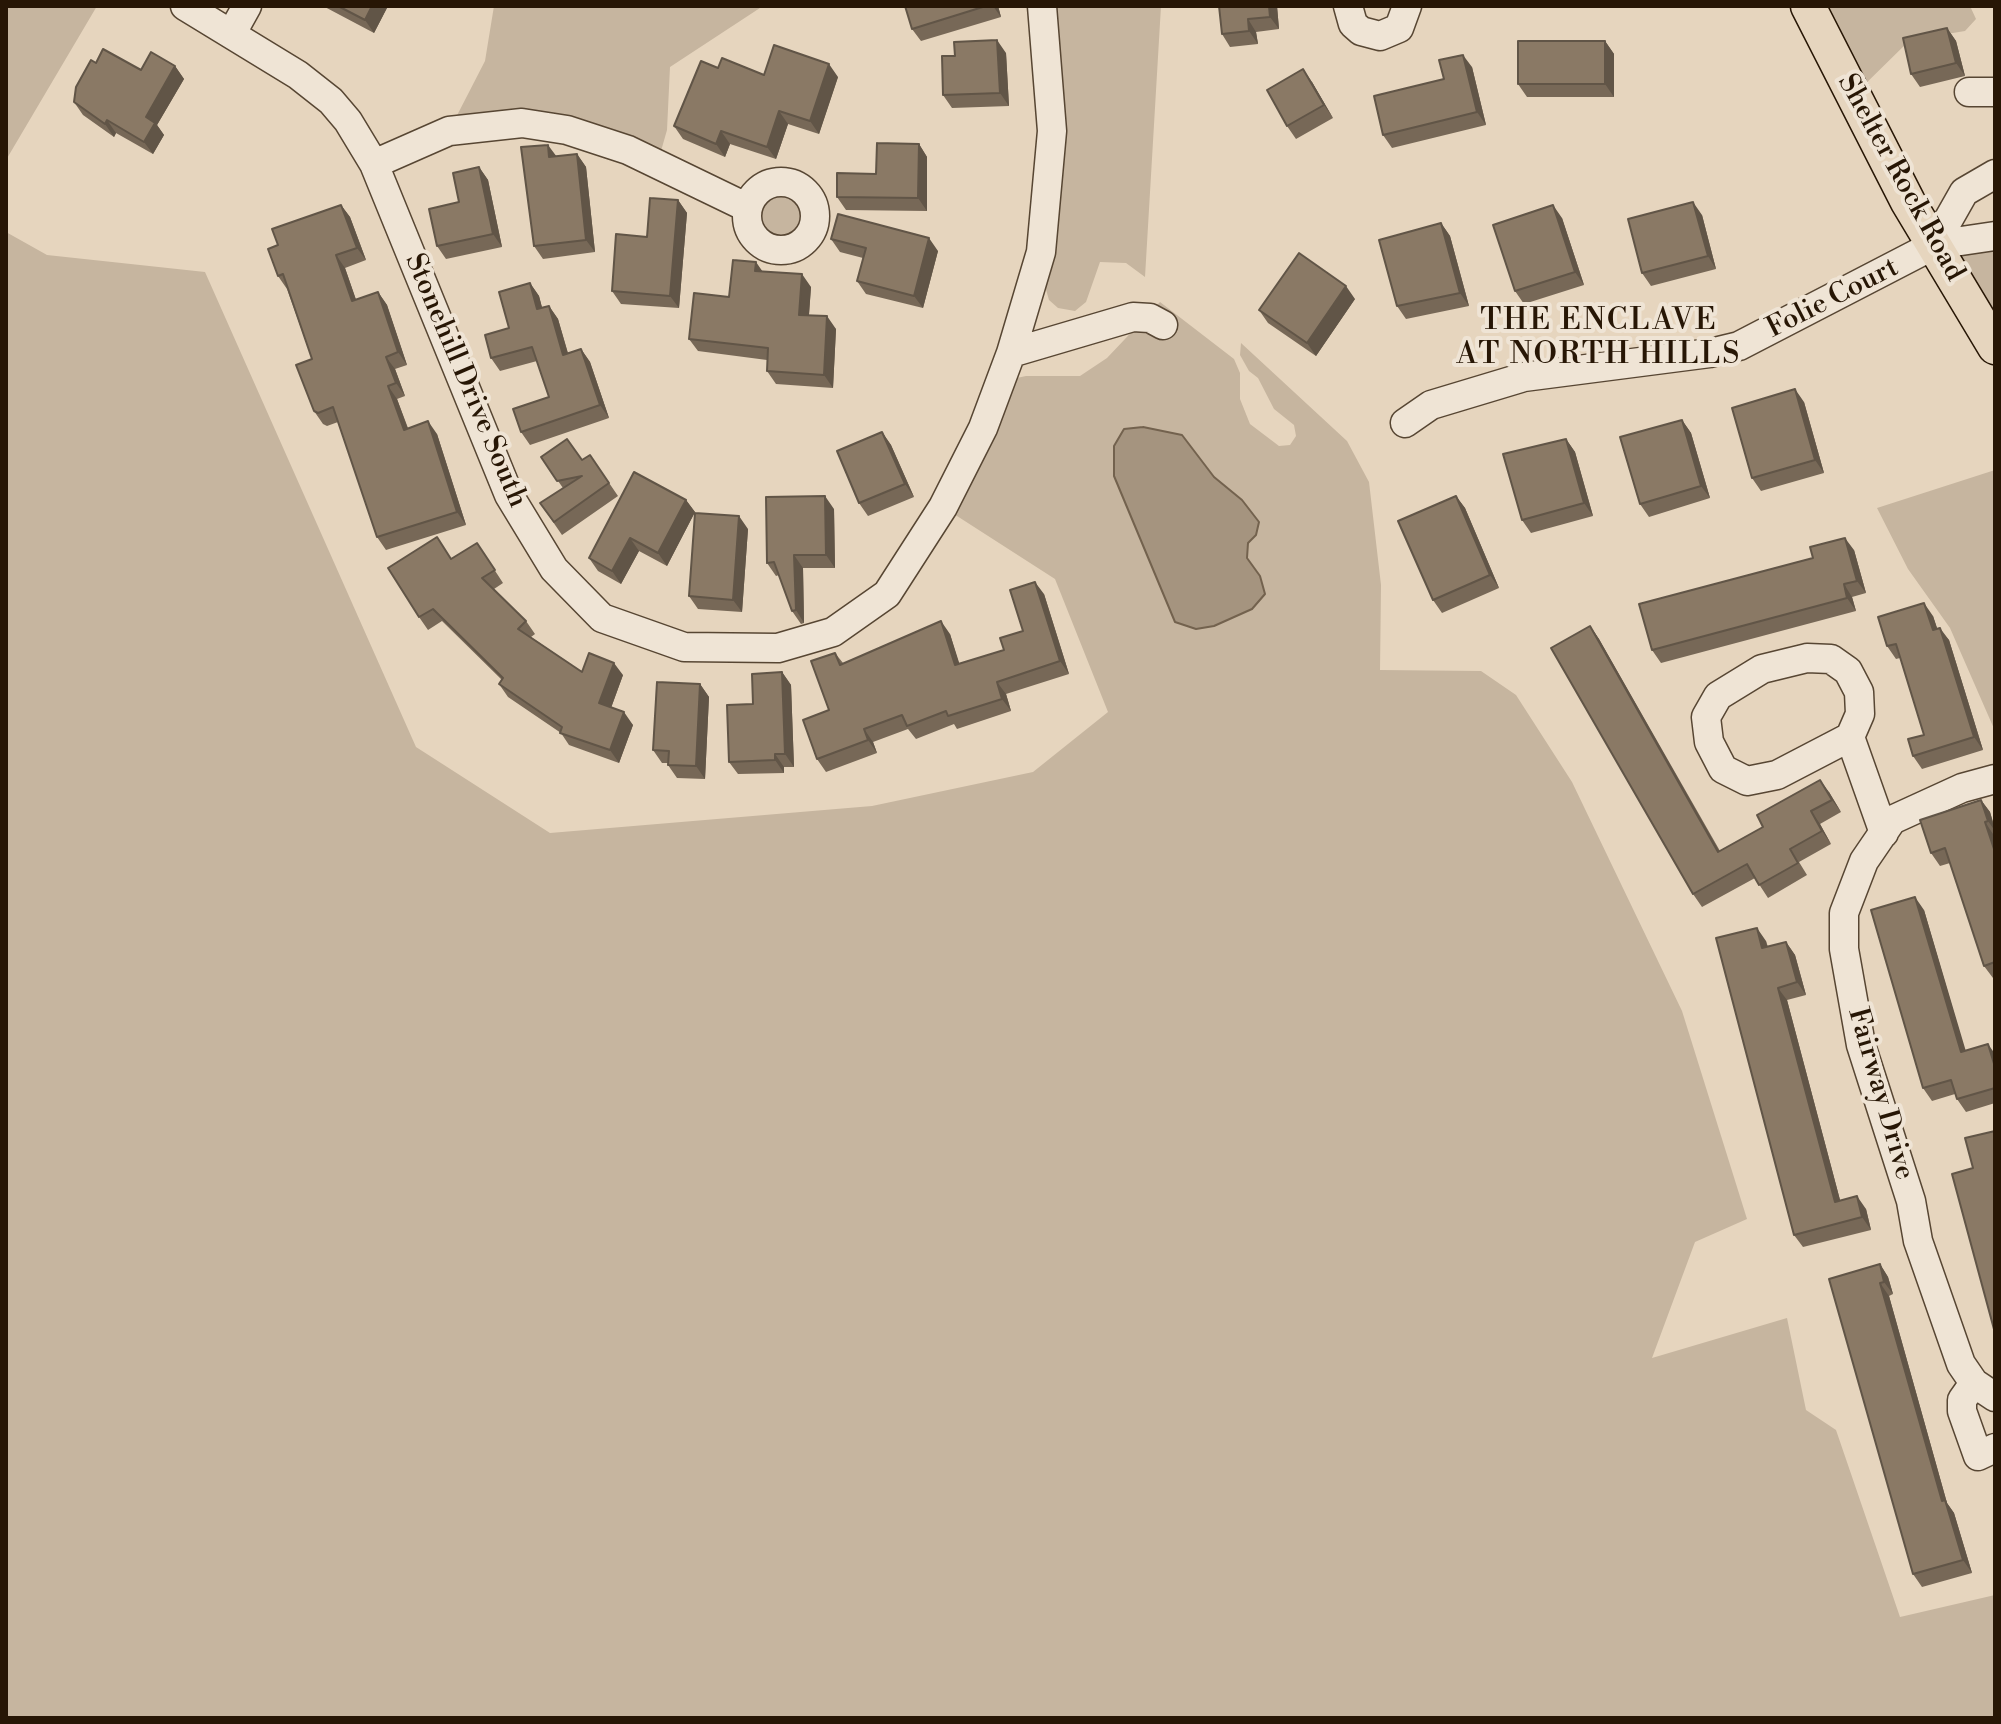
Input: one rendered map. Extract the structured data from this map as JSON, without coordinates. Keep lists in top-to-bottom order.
{
  "streets": {
    "main road": ["Shelter Rock Road"],
    "street": ["Folie Court", "Stonehill Drive South", "Fairway Drive"]
  },
  "crossings": [
    ["Shelter Rock Road", "Folie Court"]
  ],
  "districts": ["THE ENCLAVE AT NORTH HILLS"]
}
